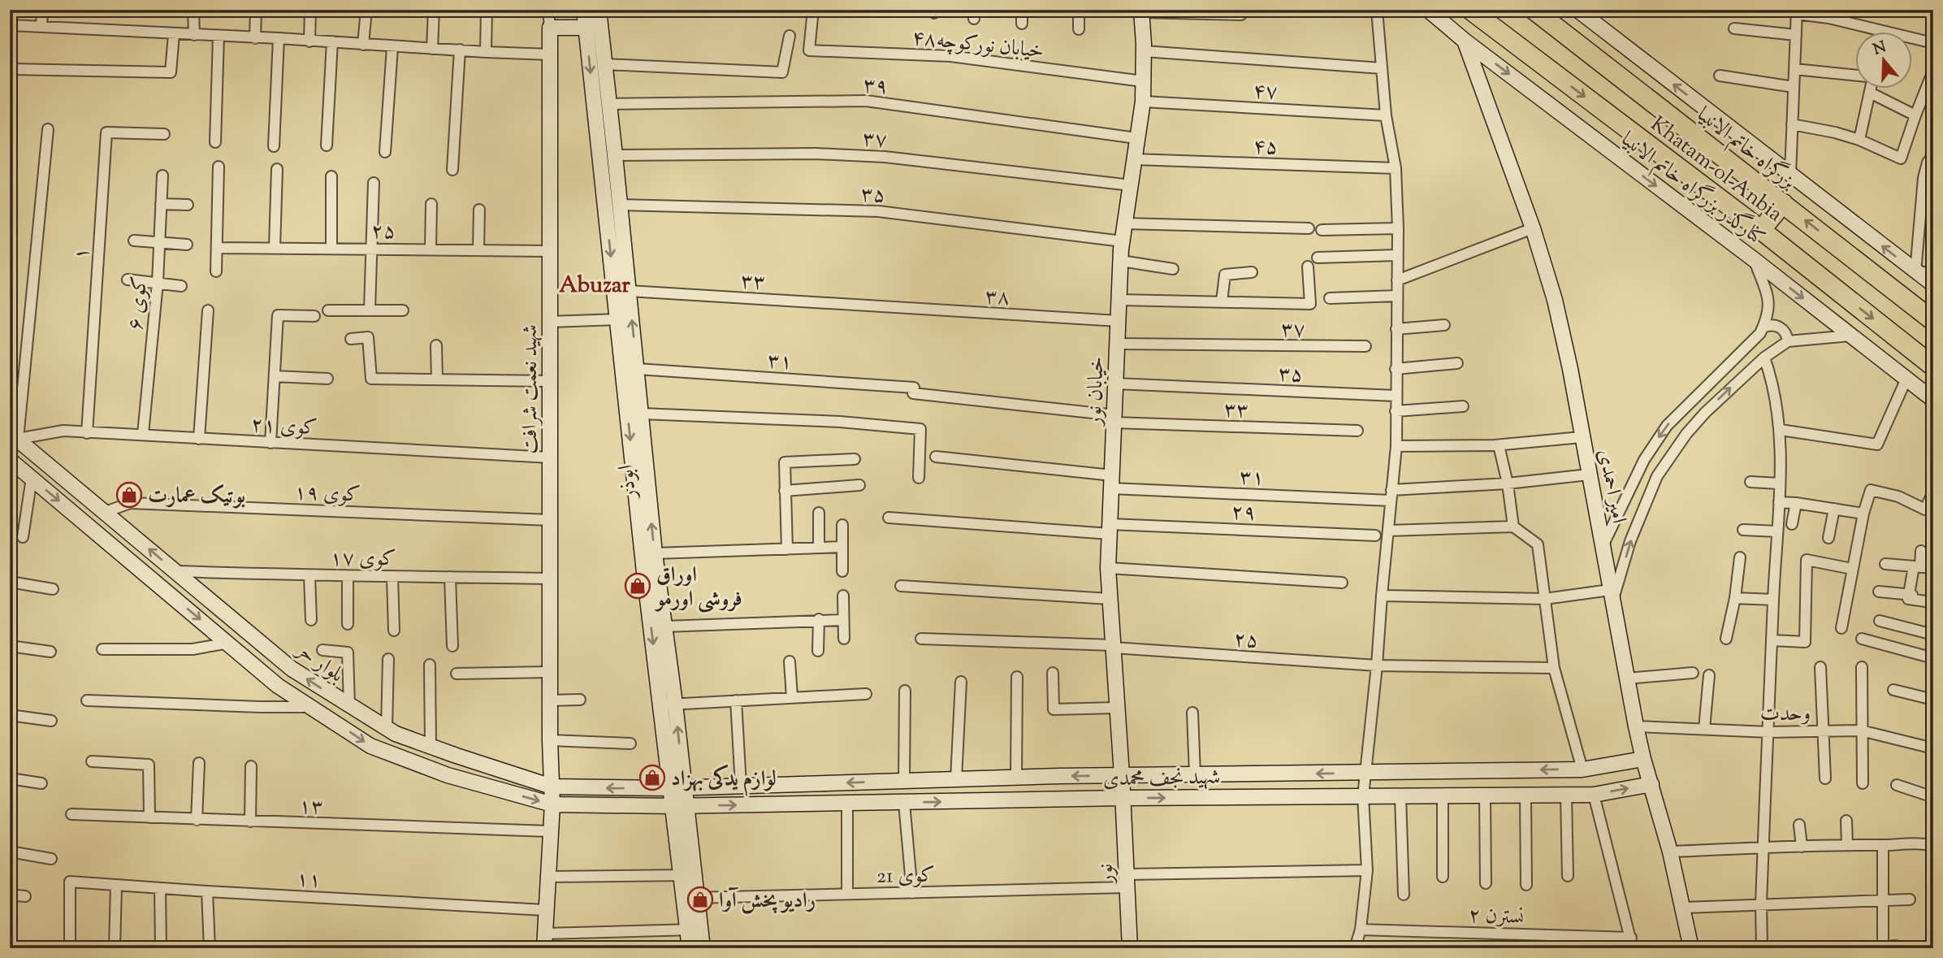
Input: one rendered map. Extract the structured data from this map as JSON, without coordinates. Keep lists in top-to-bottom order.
{
  "streets": {
    "highway": ["بزرگراه خاتم الانبیا", "Khatam-ol-Anbia"],
    "main road": [
      "کنارگذر بزرگراه خاتم الانبیا",
      "شهید نعمت شرافت",
      "خیابان نور",
      "ابوذر",
      "امیر احمدی",
      "بلوار حر",
      "شهید نجف محمدی",
      "نور"
    ],
    "street": [
      "خیابان نورکوچه۴۸",
      "۳۹",
      "۴۷",
      "۳۷",
      "۴۵",
      "۳۵",
      "۲۵",
      "۱",
      "۳۳",
      "۳۸",
      "کوی ۶",
      "۳۱",
      "کوی ۲۱",
      "کوی ۱۹",
      "۲۹",
      "کوی ۱۷",
      "وحدت",
      "۱۳",
      "کوی 21",
      "۱۱",
      "نسترن ۲"
    ]
  },
  "crossings": [
    ["خیابان نورکوچه۴۸", "خیابان نور"],
    ["۳۹", "خیابان نور"],
    ["۳۹", "ابوذر"],
    ["۴۷", "خیابان نور"],
    ["۳۷", "خیابان نور"],
    ["۳۷", "ابوذر"],
    ["۴۵", "خیابان نور"],
    ["کنارگذر بزرگراه خاتم الانبیا", "امیر احمدی"],
    ["۳۵", "خیابان نور"],
    ["۳۵", "ابوذر"],
    ["۲۵", "شهید نعمت شرافت"],
    ["۲۵", "خیابان نور"],
    ["۱", "کوی ۲۱"],
    ["۳۳", "۳۸"],
    ["۳۳", "۳۱"],
    ["۳۳", "خیابان نور"],
    ["۳۳", "ابوذر"],
    ["۳۸", "خیابان نور"],
    ["کوی ۶", "کوی ۲۱"],
    ["۳۱", "خیابان نور"],
    ["۳۱", "ابوذر"],
    ["۳۱", "امیر احمدی"],
    ["شهید نعمت شرافت", "کوی ۲۱"],
    ["شهید نعمت شرافت", "کوی ۱۹"],
    ["شهید نعمت شرافت", "کوی ۱۷"],
    ["شهید نعمت شرافت", "بلوار حر"],
    ["شهید نعمت شرافت", "۱۳"],
    ["شهید نعمت شرافت", "۱۱"],
    ["خیابان نور", "۲۹"],
    ["خیابان نور", "شهید نجف محمدی"],
    ["خیابان نور", "نور"],
    ["کوی ۲۱", "بلوار حر"],
    ["ابوذر", "بلوار حر"],
    ["ابوذر", "شهید نجف محمدی"],
    ["امیر احمدی", "وحدت"],
    ["امیر احمدی", "شهید نجف محمدی"],
    ["کوی ۱۹", "بلوار حر"],
    ["کوی ۱۷", "بلوار حر"],
    ["بلوار حر", "شهید نجف محمدی"],
    ["شهید نجف محمدی", "نور"],
    ["نور", "کوی 21"]
  ],
  "one_way": ["بزرگراه خاتم الانبیا", "Khatam-ol-Anbia"],
  "districts": ["Abuzar"],
  "places": {
    "shop": [
      "بوتیک عمارت",
      "اوراق فروشی اورمو",
      "لوازم یدکی بهزاد",
      "رادیو پخش آوا"
    ]
  },
  "north": "top"
}
